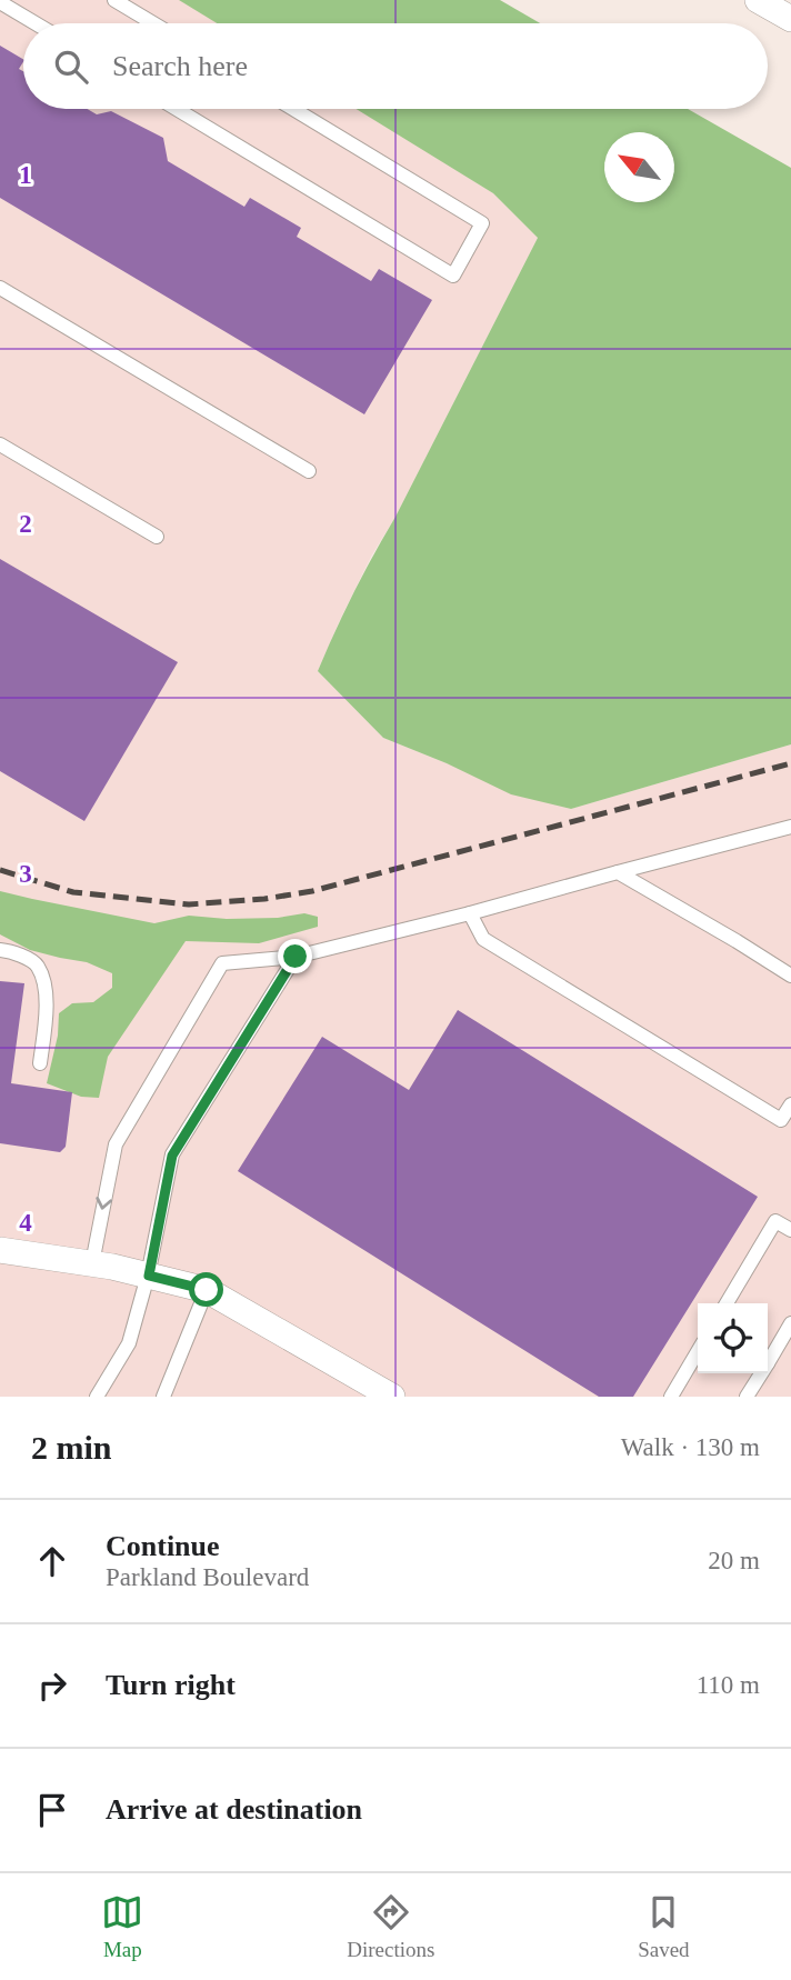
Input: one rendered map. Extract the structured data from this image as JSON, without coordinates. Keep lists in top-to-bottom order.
{
  "north": "top left",
  "page": {
    "search": "Search here",
    "heading": ["2 min", "Walk · 130 m"],
    "list": [
      ["Continue", "Parkland Boulevard", "20 m"],
      ["Turn right", "110 m"],
      "Arrive at destination"
    ],
    "nav": ["Map", "Directions", "Saved"]
  },
  "grid": {
    "rows": [
      "1",
      "2",
      "3",
      "4"
    ]
  }
}
